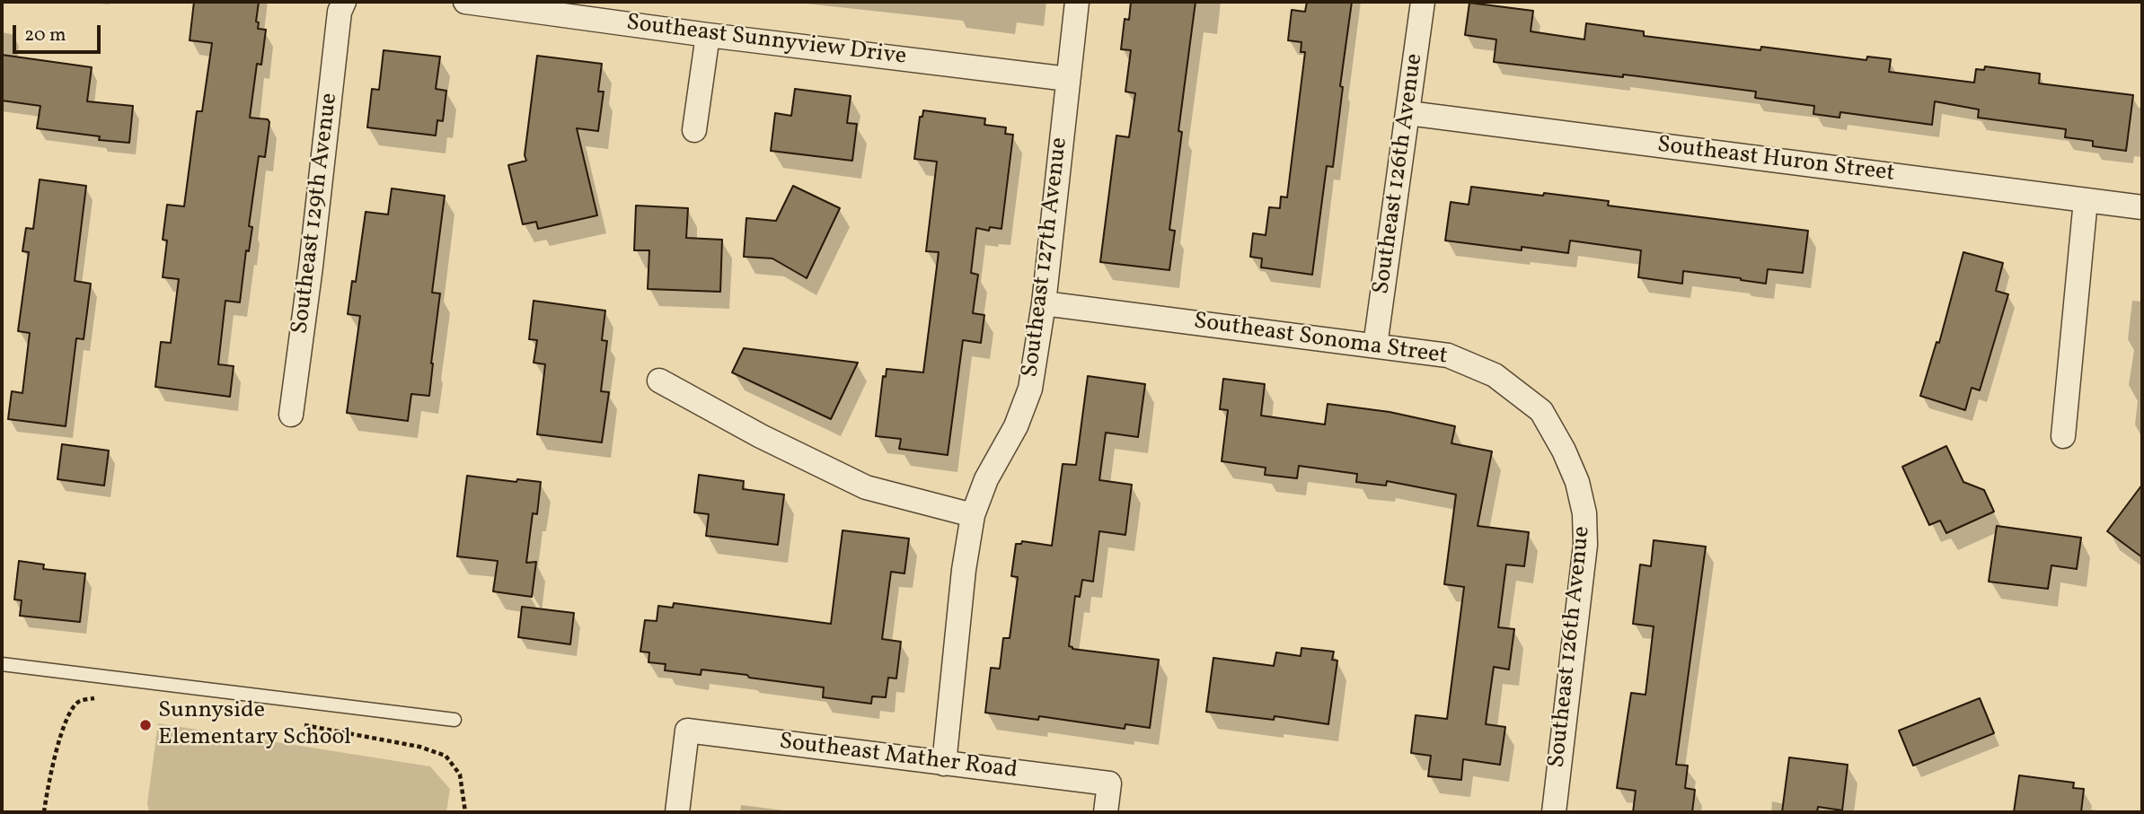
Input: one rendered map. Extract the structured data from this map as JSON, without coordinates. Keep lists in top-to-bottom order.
{
  "streets": {
    "street": [
      "Southeast Sunnyview Drive",
      "Southeast Huron Street",
      "Southeast 126th Avenue",
      "Southeast 129th Avenue",
      "Southeast 127th Avenue",
      "Southeast Sonoma Street",
      "Southeast Mather Road"
    ]
  },
  "crossings": [
    ["Southeast Sunnyview Drive", "Southeast 127th Avenue"],
    ["Southeast Huron Street", "Southeast 126th Avenue"],
    ["Southeast 126th Avenue", "Southeast Sonoma Street"],
    ["Southeast 127th Avenue", "Southeast Sonoma Street"],
    ["Southeast 127th Avenue", "Southeast Mather Road"]
  ],
  "places": ["Sunnyside Elementary School"],
  "scale_bar": "20 m"
}
